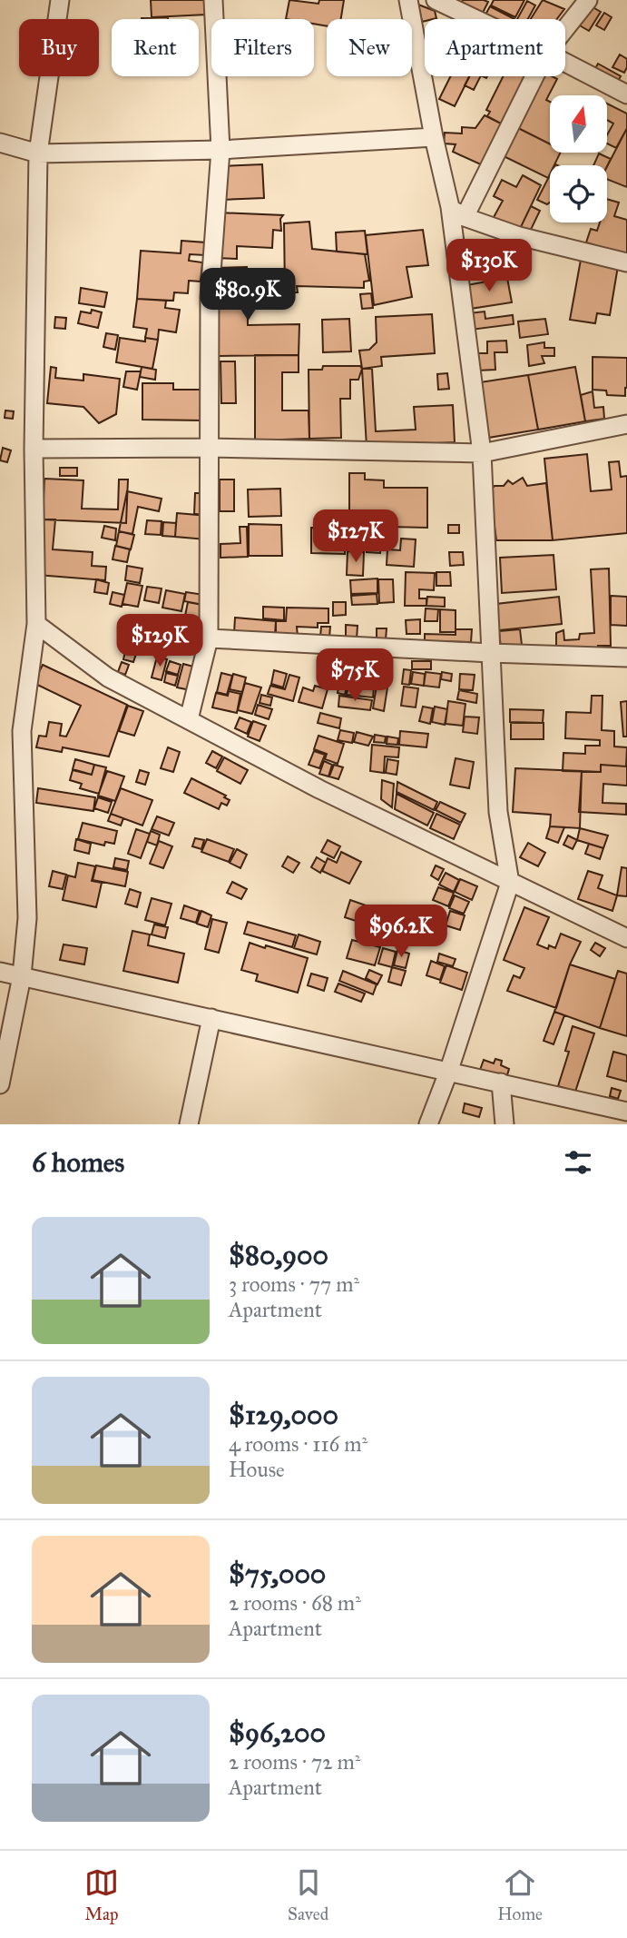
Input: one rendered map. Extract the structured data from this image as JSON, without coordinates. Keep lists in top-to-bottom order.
{
  "north": "top",
  "page": {
    "chip": [
      "Buy",
      "Rent",
      "Filters",
      "New",
      "Apartment"
    ],
    "price": [
      "$130K",
      "$80.9K",
      "$127K",
      "$129K",
      "$75K",
      "$96.2K"
    ],
    "heading": "6 homes",
    "list": [
      {
        "name": "$80,900",
        "note": "3 rooms · 77 m² · Apartment"
      },
      {
        "name": "$129,000",
        "note": "4 rooms · 116 m² · House"
      },
      {
        "name": "$75,000",
        "note": "2 rooms · 68 m² · Apartment"
      },
      {
        "name": "$96,200",
        "note": "2 rooms · 72 m² · Apartment"
      }
    ],
    "tabs": ["Map", "Saved", "Home"]
  }
}
